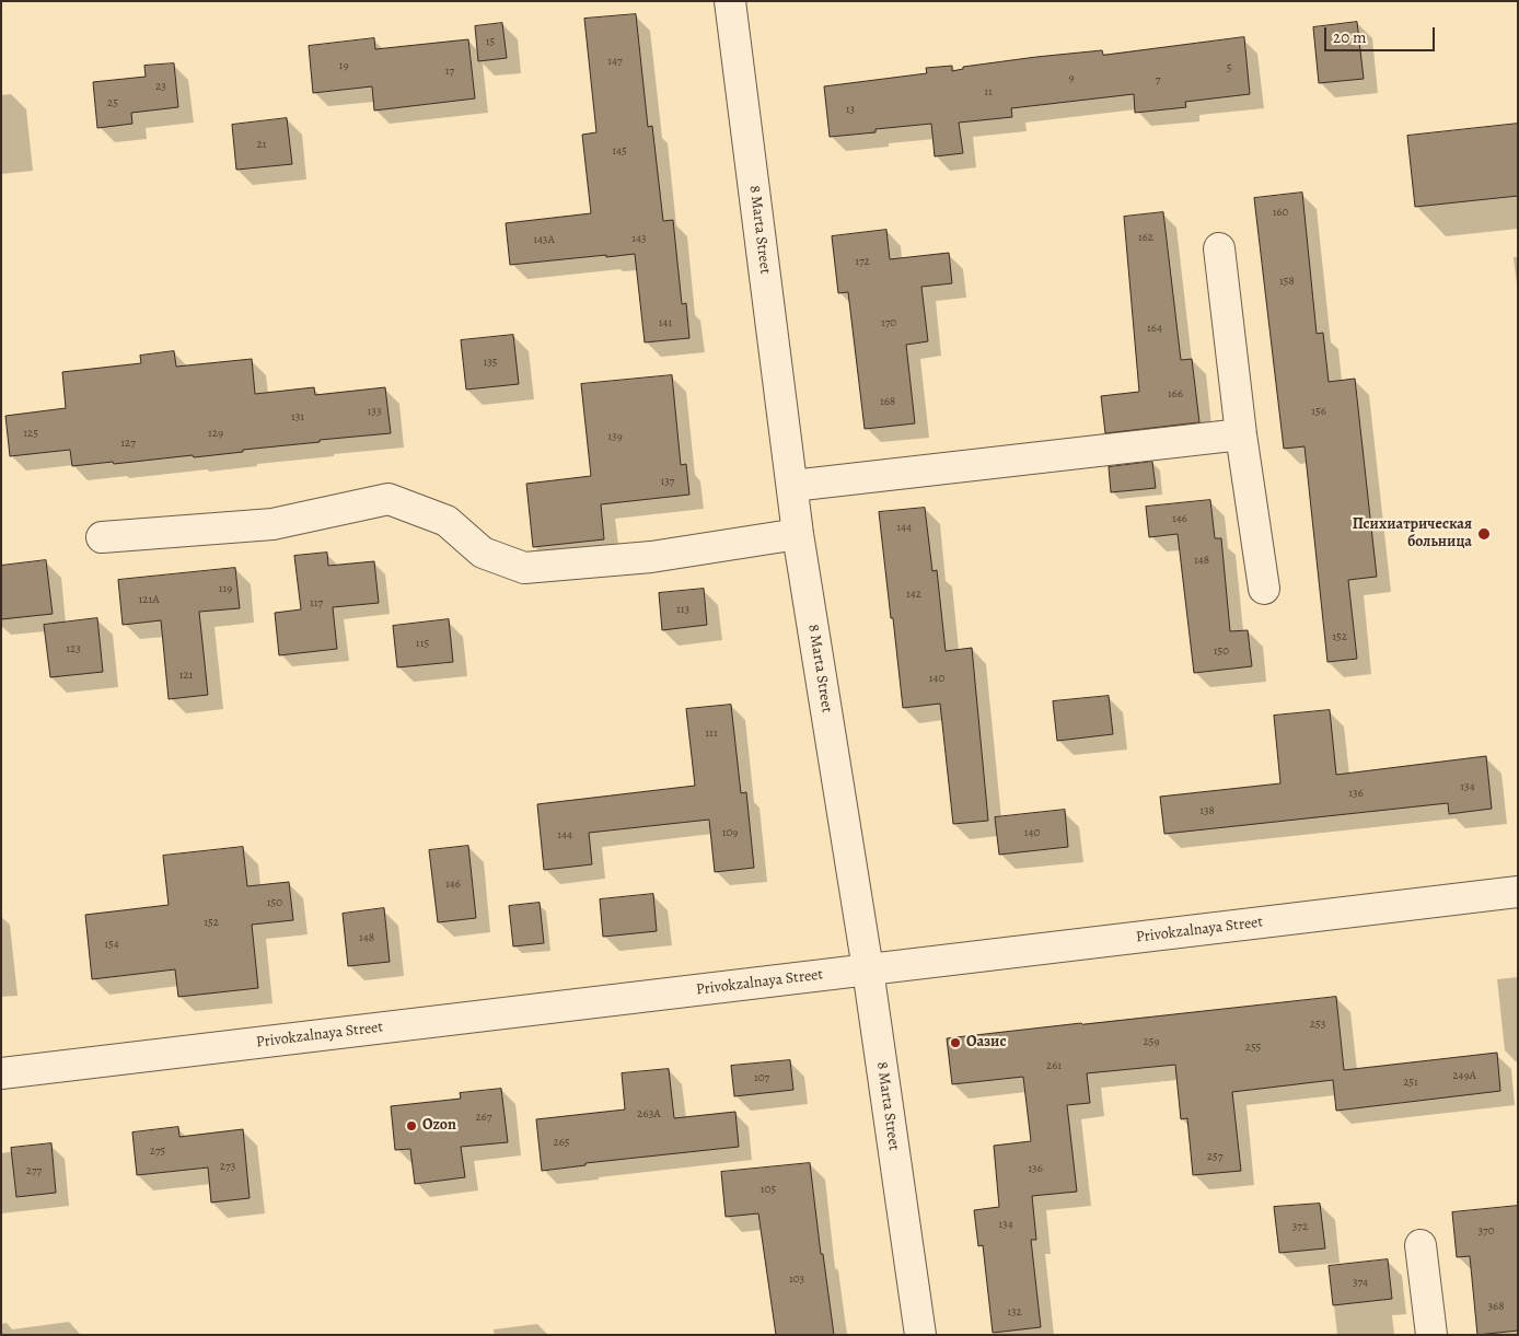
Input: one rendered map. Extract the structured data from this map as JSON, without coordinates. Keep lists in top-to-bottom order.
{
  "streets": {
    "street": ["8 Marta Street", "Privokzalnaya Street"]
  },
  "crossings": [
    ["8 Marta Street", "Privokzalnaya Street"]
  ],
  "places": ["Психиатрическая больница", "Оазис", "Ozon"],
  "house_numbers": [
    "15",
    "147",
    "19",
    "5",
    "17",
    "9",
    "7",
    "23",
    "11",
    "25",
    "13",
    "21",
    "145",
    "160",
    "162",
    "143",
    "143А",
    "172",
    "158",
    "141",
    "170",
    "164",
    "135",
    "166",
    "168",
    "133",
    "156",
    "131",
    "125",
    "129",
    "139",
    "127",
    "137",
    "146",
    "144",
    "148",
    "119",
    "142",
    "121А",
    "117",
    "113",
    "152",
    "115",
    "123",
    "150",
    "121",
    "140",
    "111",
    "134",
    "136",
    "138",
    "109",
    "140",
    "144",
    "146",
    "150",
    "152",
    "148",
    "154",
    "253",
    "259",
    "255",
    "261",
    "249А",
    "107",
    "251",
    "263А",
    "267",
    "265",
    "275",
    "257",
    "273",
    "136",
    "277",
    "105",
    "134",
    "372",
    "370",
    "103",
    "374",
    "368",
    "132"
  ],
  "scale_bar": "20 m"
}
